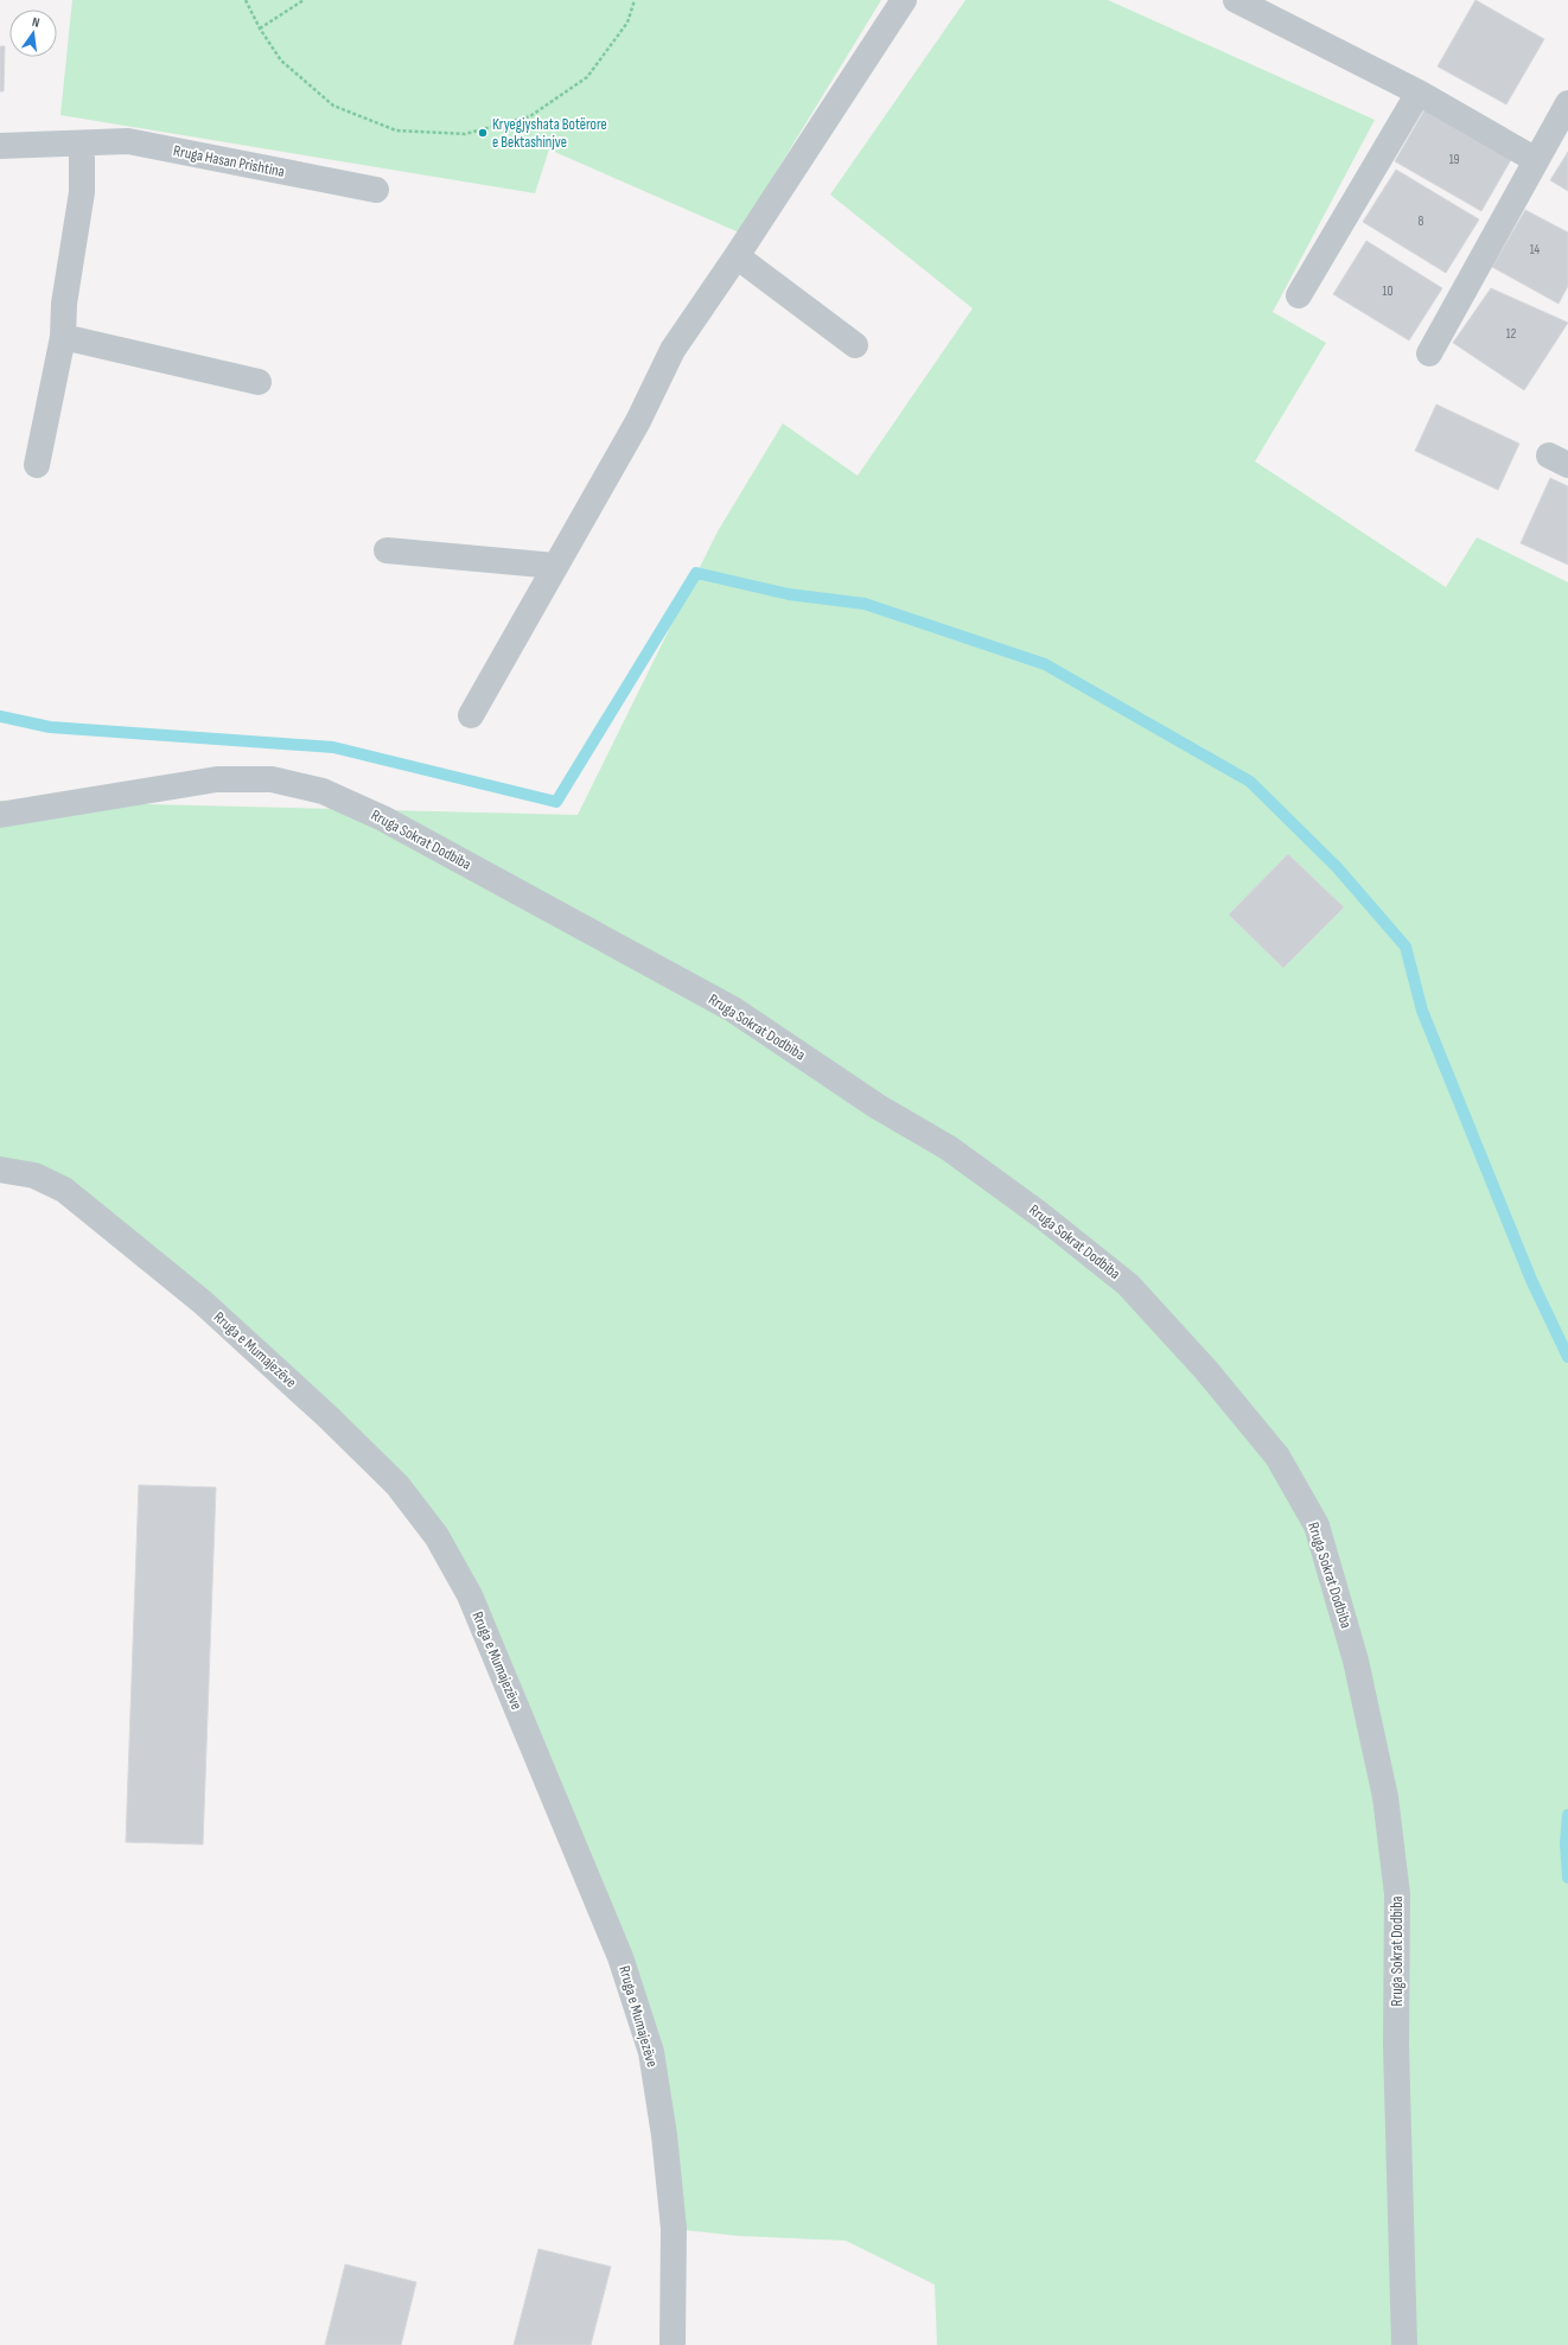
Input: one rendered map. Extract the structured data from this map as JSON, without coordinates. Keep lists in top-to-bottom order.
{
  "streets": {
    "street": ["Rruga Hasan Prishtina", "Rruga Sokrat Dodbiba", "Rruga e Mumajezëve"]
  },
  "places": ["Kryegjyshata Botërore e Bektashinjve"],
  "house_numbers": [
    "19",
    "8",
    "14",
    "10",
    "12"
  ],
  "north": "top"
}
